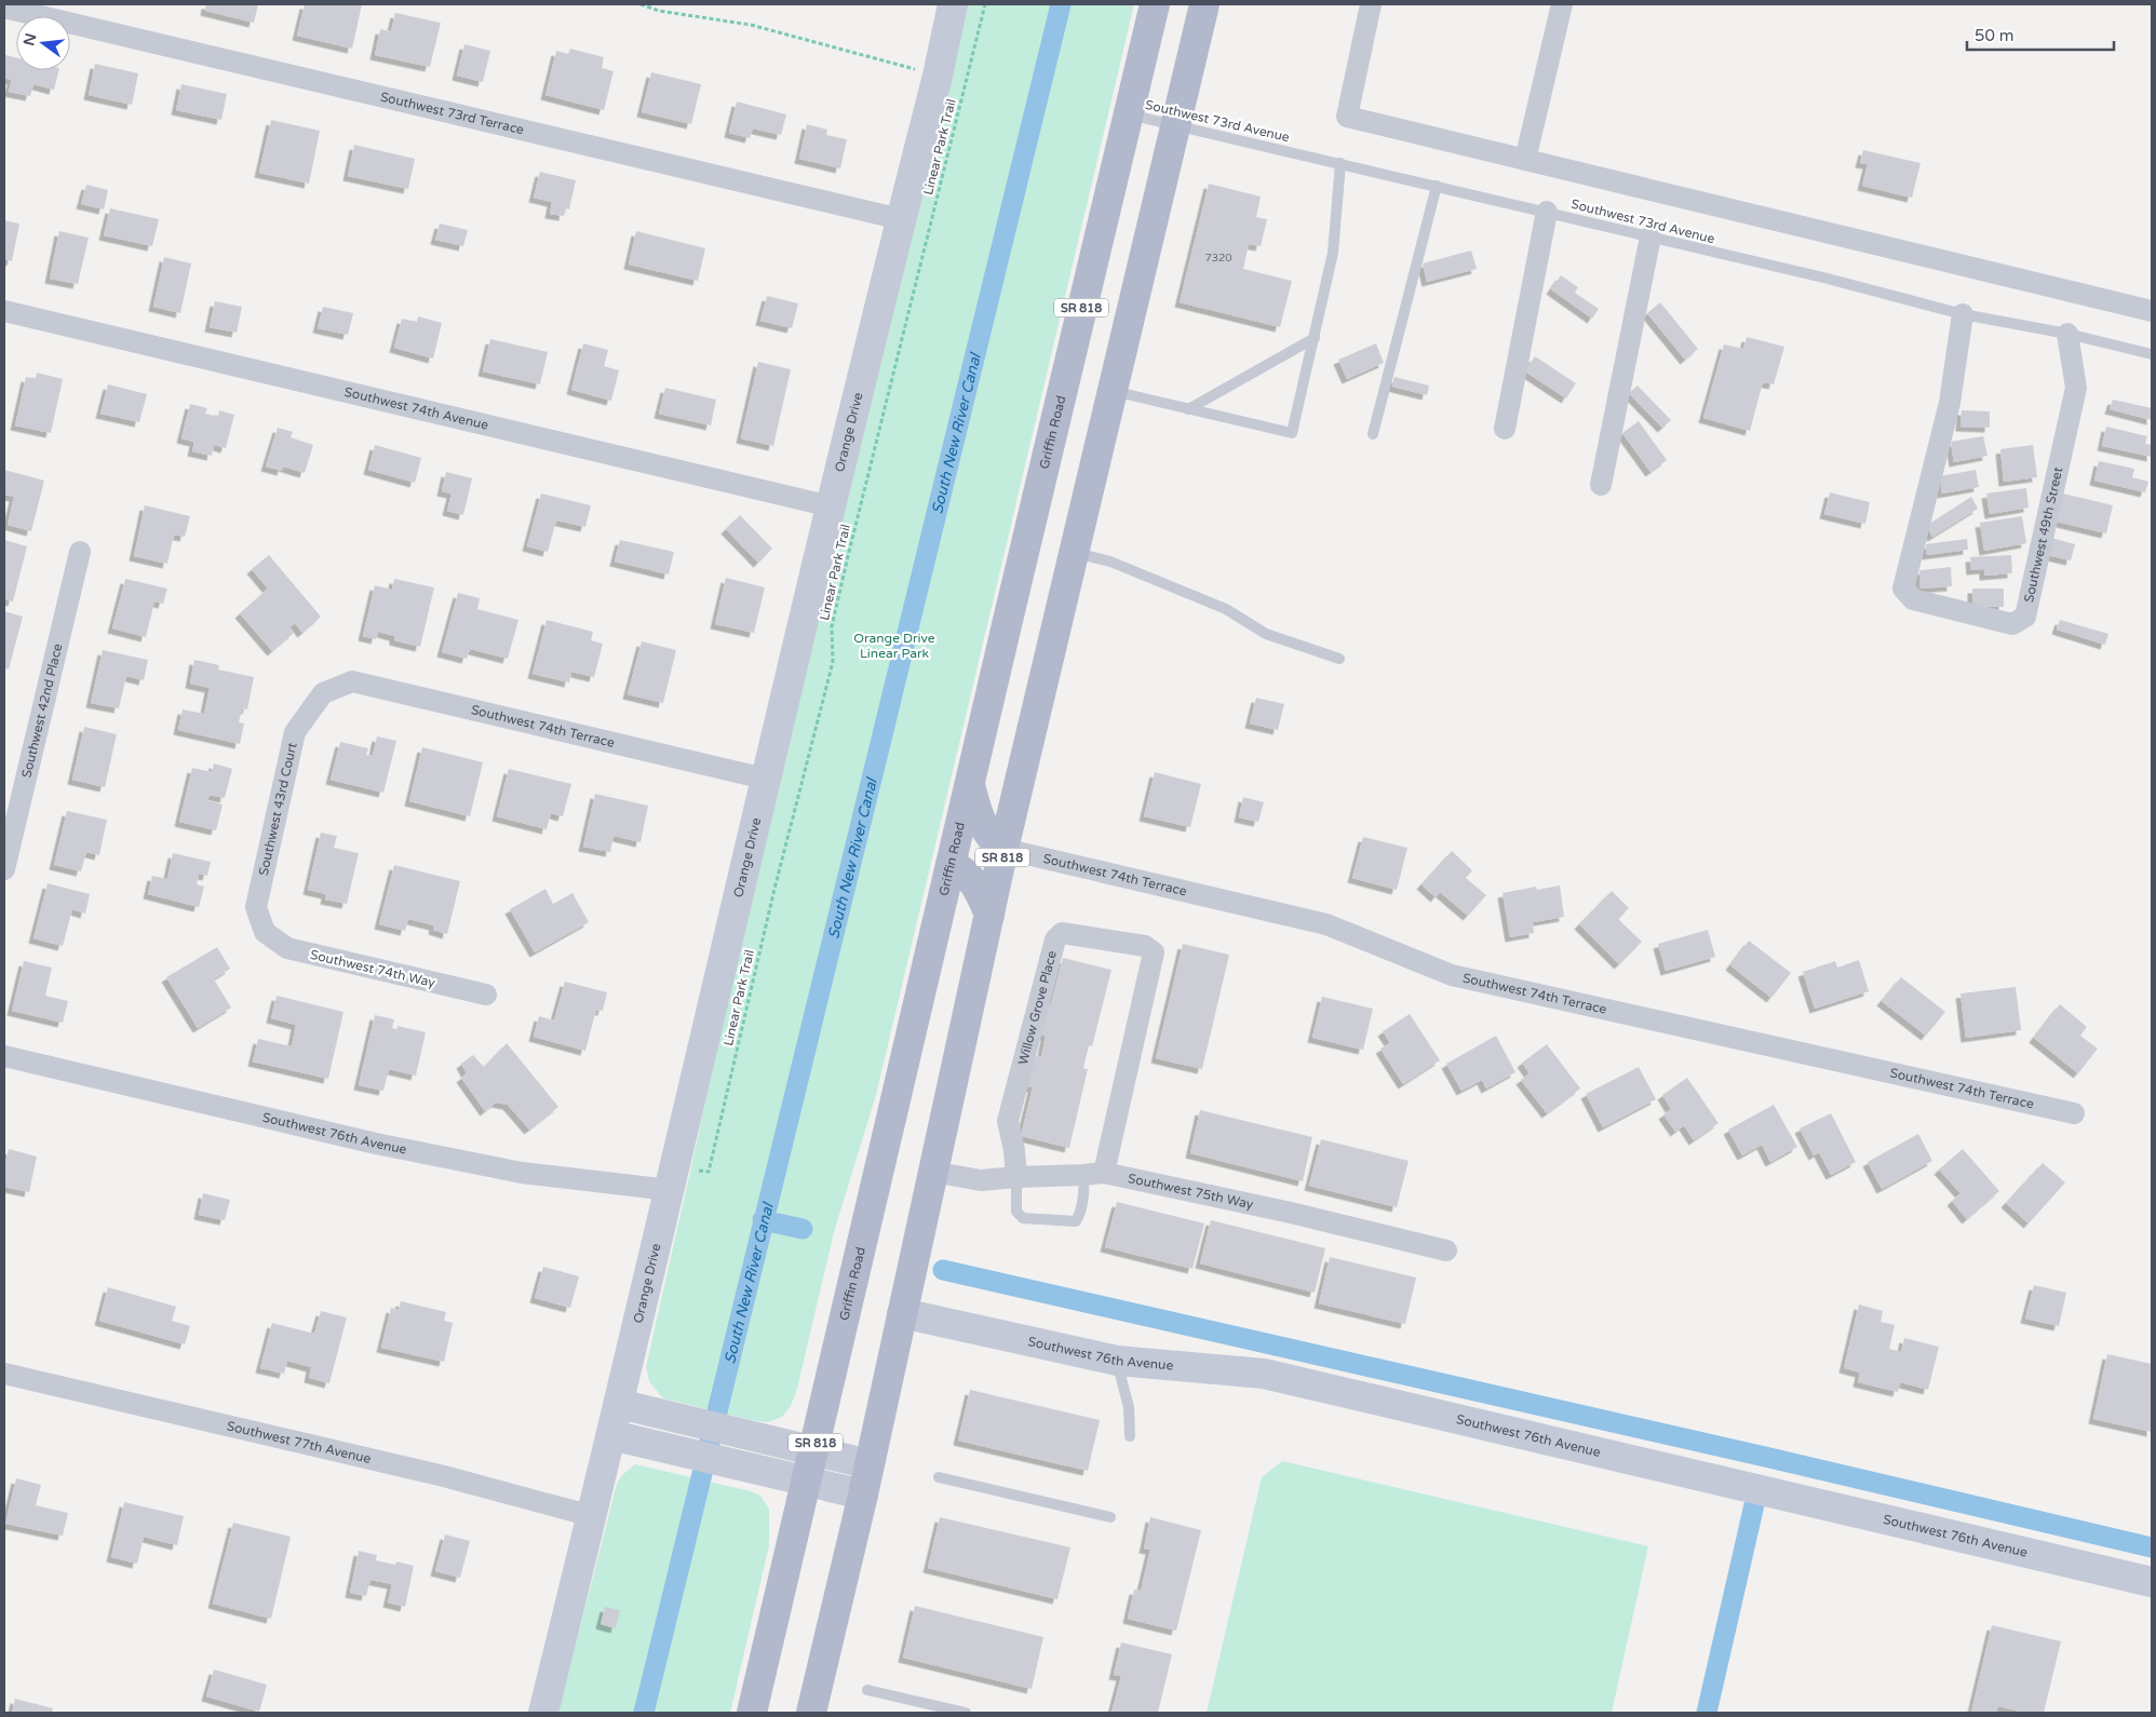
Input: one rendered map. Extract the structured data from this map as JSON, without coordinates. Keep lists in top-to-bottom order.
{
  "streets": {
    "main road": ["SR 818", "Griffin Road"],
    "street": [
      "Southwest 73rd Terrace",
      "Southwest 74th Avenue",
      "Orange Drive",
      "Southwest 49th Street",
      "Southwest 42nd Place",
      "Southwest 74th Terrace",
      "Southwest 43rd Court",
      "Southwest 74th Way",
      "Willow Grove Place",
      "Southwest 76th Avenue",
      "Southwest 75th Way",
      "Southwest 77th Avenue"
    ],
    "lane": ["Southwest 73rd Avenue"],
    "path": ["Linear Park Trail"]
  },
  "crossings": [
    ["Southwest 73rd Terrace", "Orange Drive"],
    ["Southwest 73rd Avenue", "SR 818"],
    ["Southwest 73rd Avenue", "Griffin Road"],
    ["Southwest 73rd Avenue", "Southwest 49th Street"],
    ["SR 818", "Southwest 74th Terrace"],
    ["SR 818", "Southwest 76th Avenue"],
    ["SR 818", "Southwest 75th Way"],
    ["Southwest 74th Avenue", "Orange Drive"],
    ["Orange Drive", "Southwest 74th Terrace"],
    ["Orange Drive", "Southwest 76th Avenue"],
    ["Orange Drive", "Southwest 77th Avenue"],
    ["Southwest 74th Terrace", "Southwest 43rd Court"],
    ["Southwest 43rd Court", "Southwest 74th Way"],
    ["Willow Grove Place", "Southwest 75th Way"]
  ],
  "water": ["South New River Canal"],
  "parks": ["Orange Drive Linear Park"],
  "house_numbers": ["7320"],
  "scale_bar": "50 m",
  "north": "left"
}
